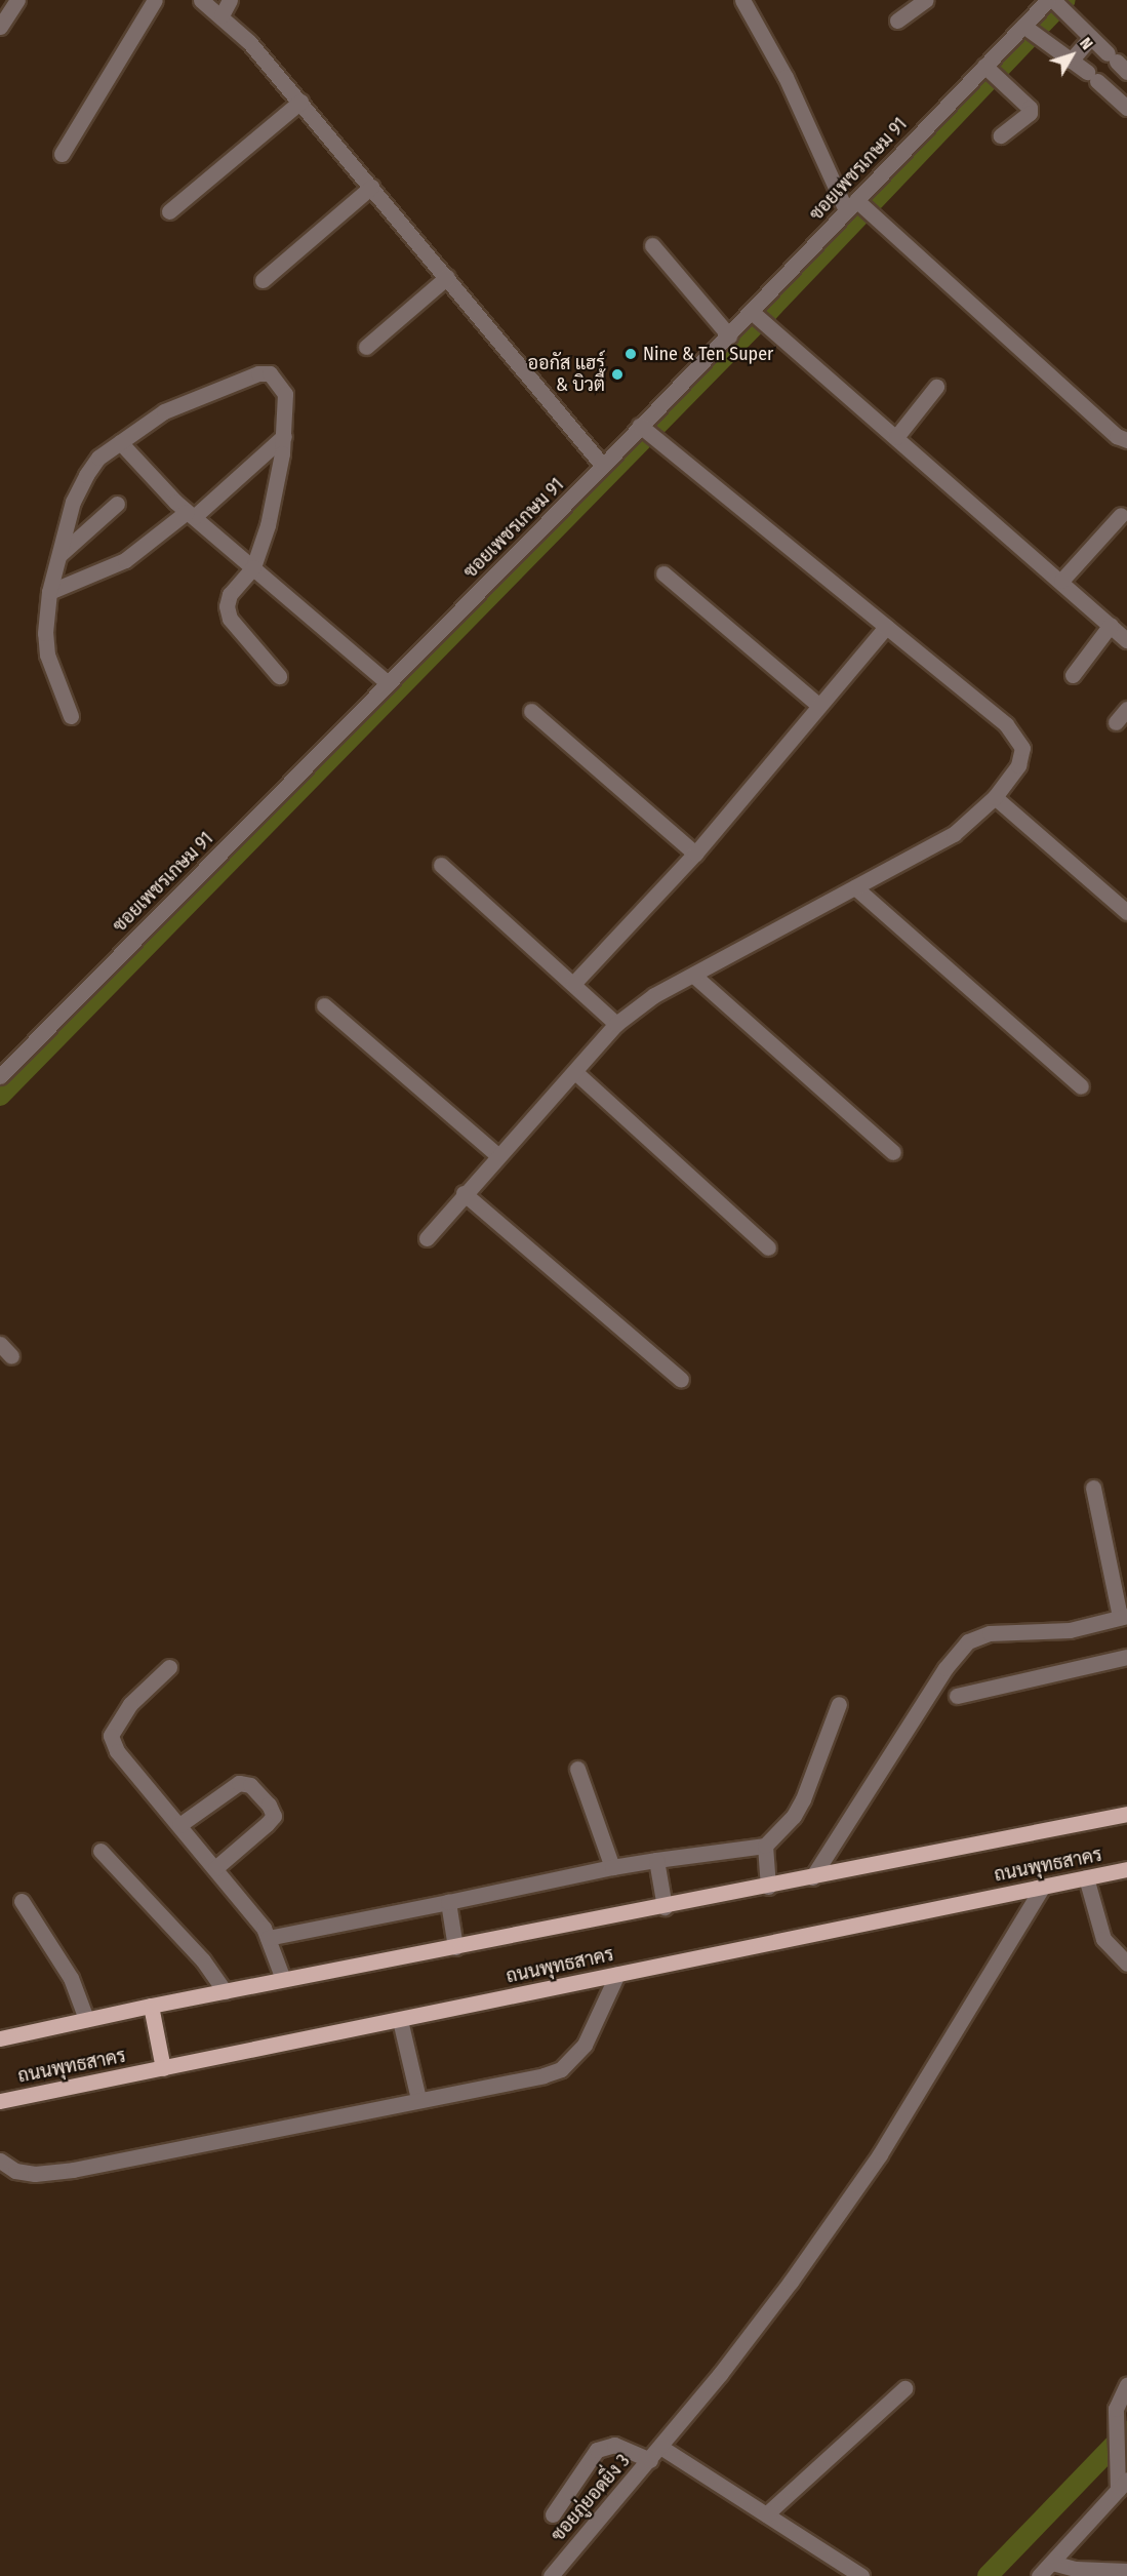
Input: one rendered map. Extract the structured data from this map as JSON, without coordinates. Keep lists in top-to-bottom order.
{
  "streets": {
    "main road": ["ถนนพุทธสาคร"],
    "street": ["ซอยเพชรเกษม 91", "ซอยภู่ยอดยิ่ง 3"]
  },
  "crossings": [
    ["ถนนพุทธสาคร", "ซอยภู่ยอดยิ่ง 3"]
  ],
  "places": ["Nine & Ten Super", "ออกัส แฮร์ & บิวตี้"],
  "north": "top right"
}
